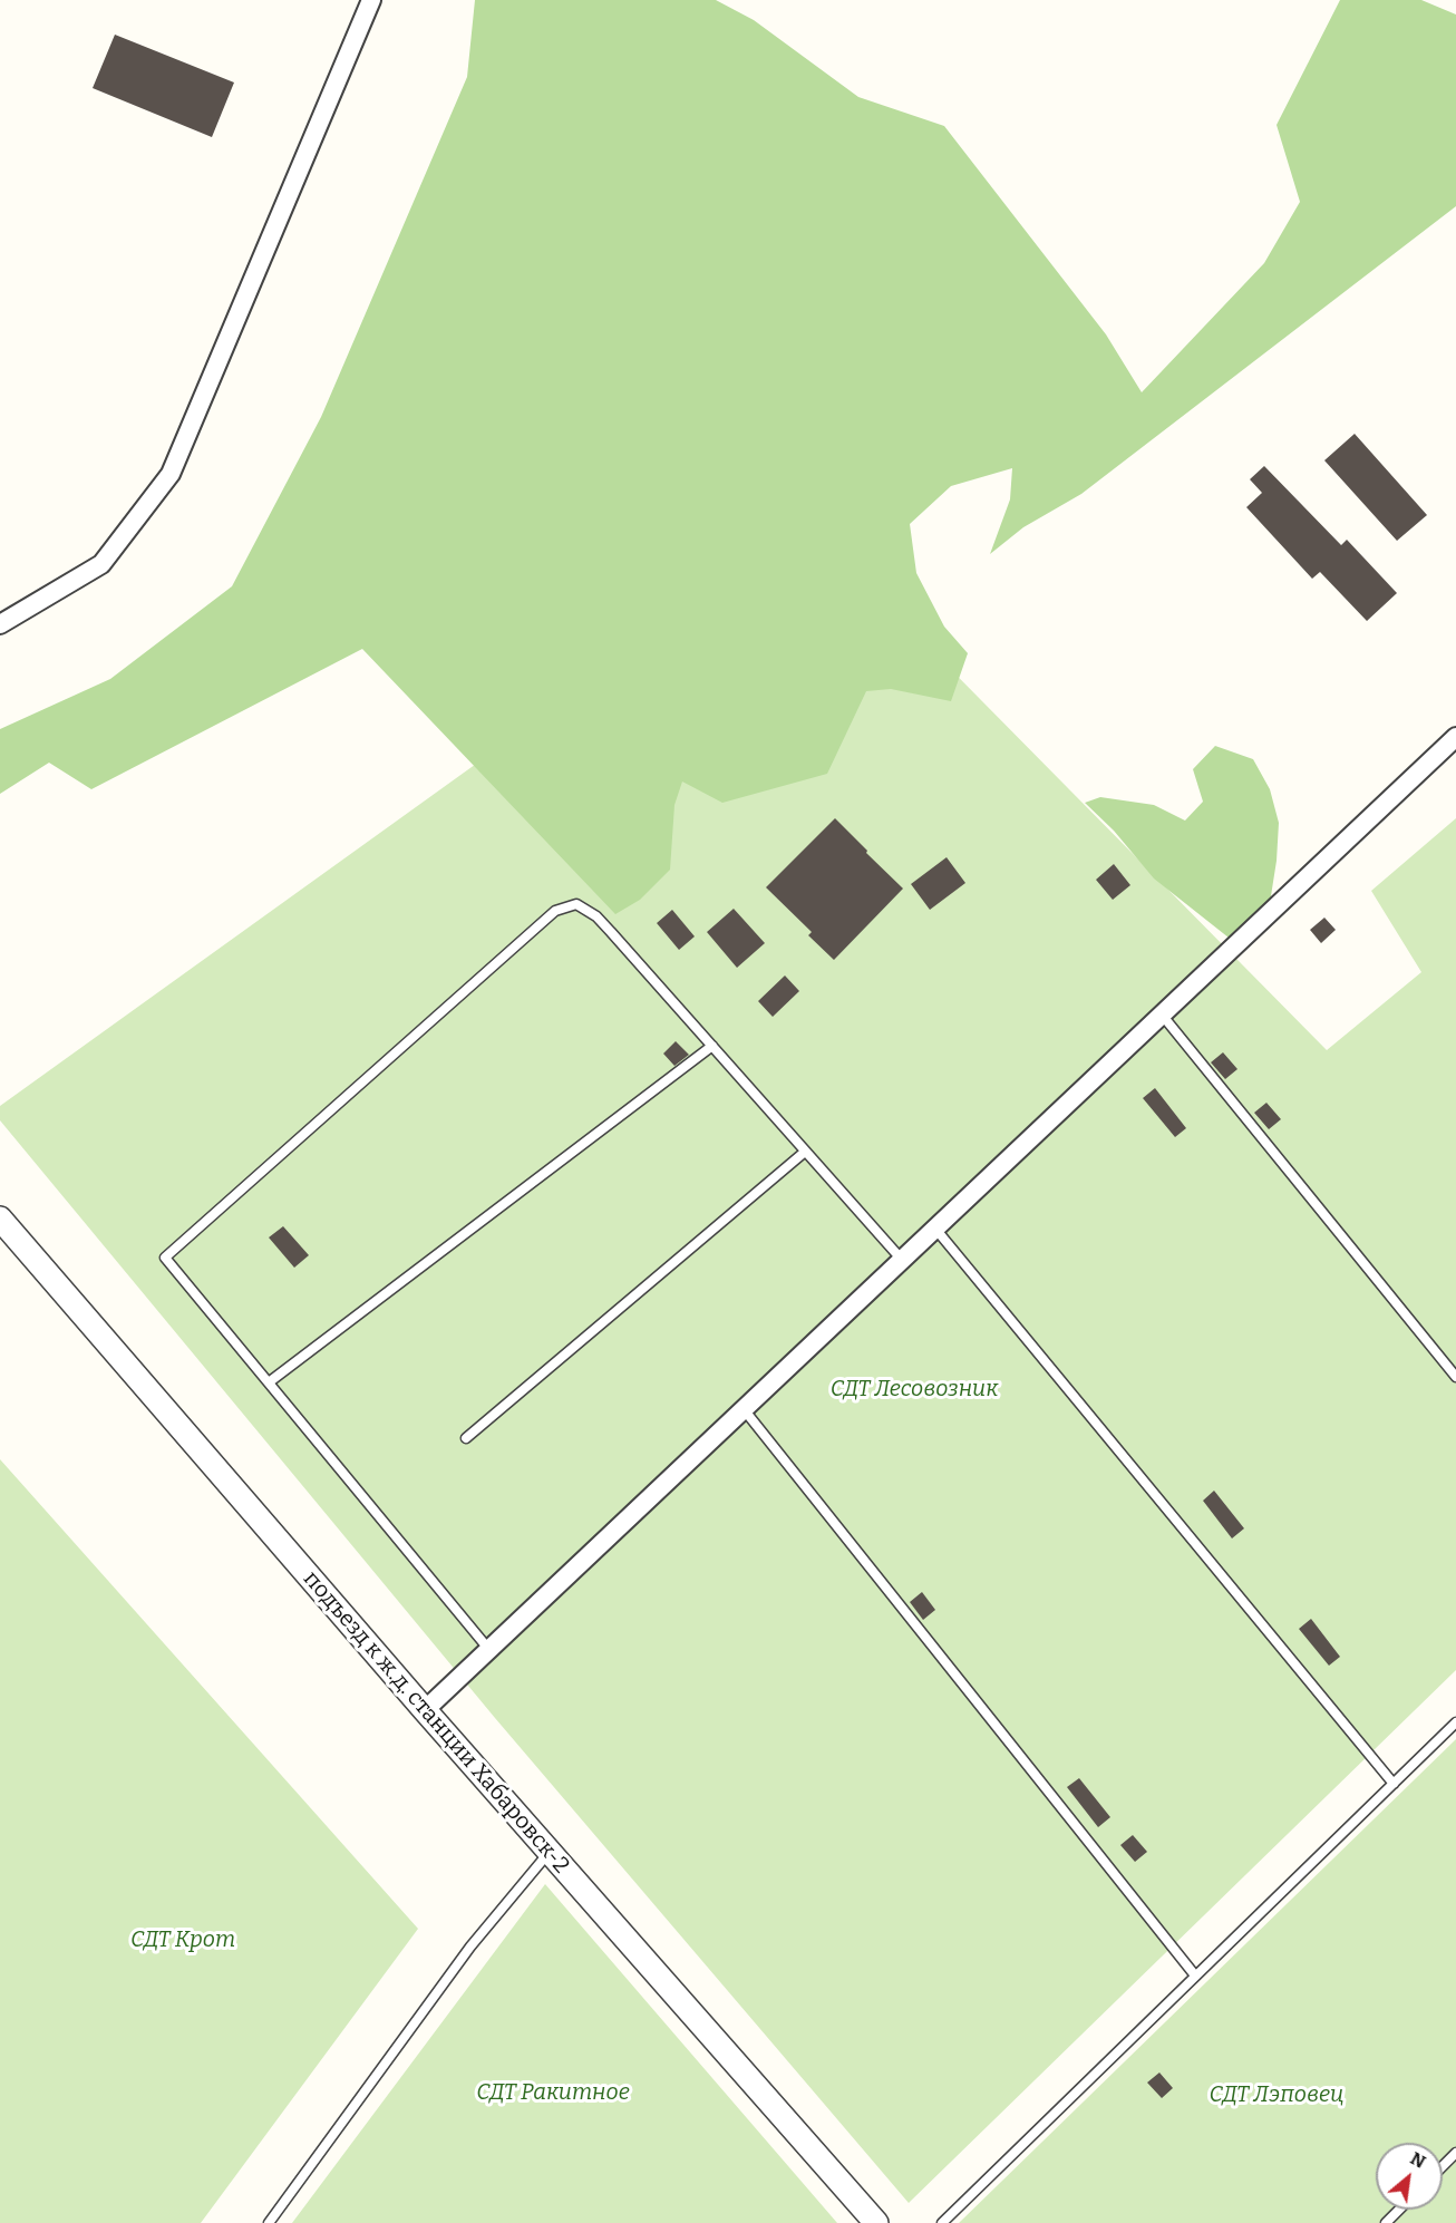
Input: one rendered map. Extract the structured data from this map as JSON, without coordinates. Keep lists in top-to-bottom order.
{
  "streets": {
    "street": ["подъезд к ж.д. станции Хабаровск-2"]
  },
  "parks": [
    "СДТ Лесовозник",
    "СДТ Крот",
    "СДТ Ракитное",
    "СДТ Лэповец"
  ],
  "north": "top right"
}
